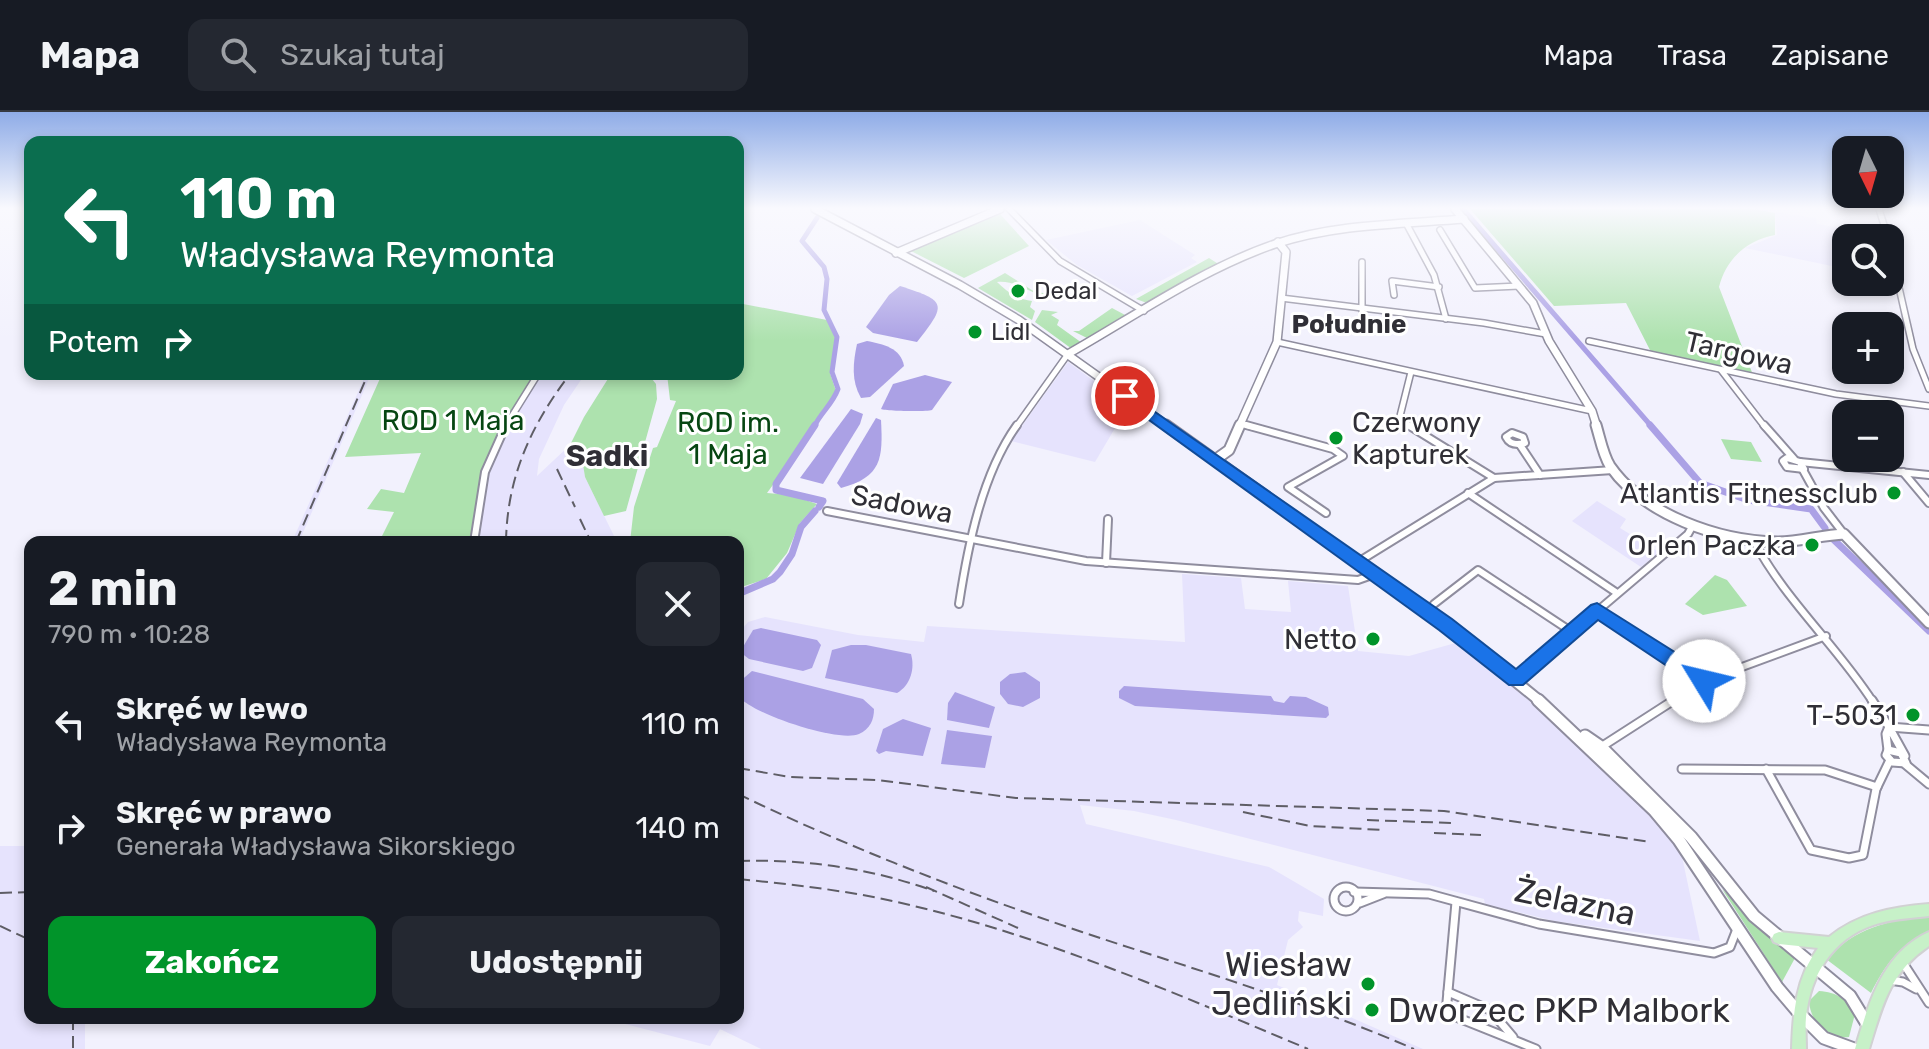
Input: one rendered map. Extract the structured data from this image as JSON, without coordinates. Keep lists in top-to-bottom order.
{
  "streets": {
    "street": ["Targowa", "Sadowa", "Żelazna"]
  },
  "districts": ["Południe", "Sadki"],
  "parks": ["ROD 1 Maja", "ROD im. 1 Maja"],
  "places": [
    "Dedal",
    "Lidl",
    "Czerwony Kapturek",
    "Atlantis Fitnessclub",
    "Orlen Paczka",
    "Netto",
    "T-5031",
    "Wiesław Jedliński",
    "Dworzec PKP Malbork"
  ],
  "north": "bottom",
  "page": {
    "header": "Mapa",
    "search": "Szukaj tutaj",
    "nav": ["Mapa", "Trasa", "Zapisane"],
    "map_buttons": ["+", "−"],
    "turn": ["110 m", "Władysława Reymonta"],
    "then": "Potem",
    "heading": ["2 min", "790 m · 10:28"],
    "list": [
      {
        "name": "Skręć w lewo",
        "note": "Władysława Reymonta",
        "value": "110 m"
      },
      {
        "name": "Skręć w prawo",
        "note": "Generała Władysława Sikorskiego",
        "value": "140 m"
      }
    ],
    "buttons": ["Zakończ", "Udostępnij"]
  }
}
